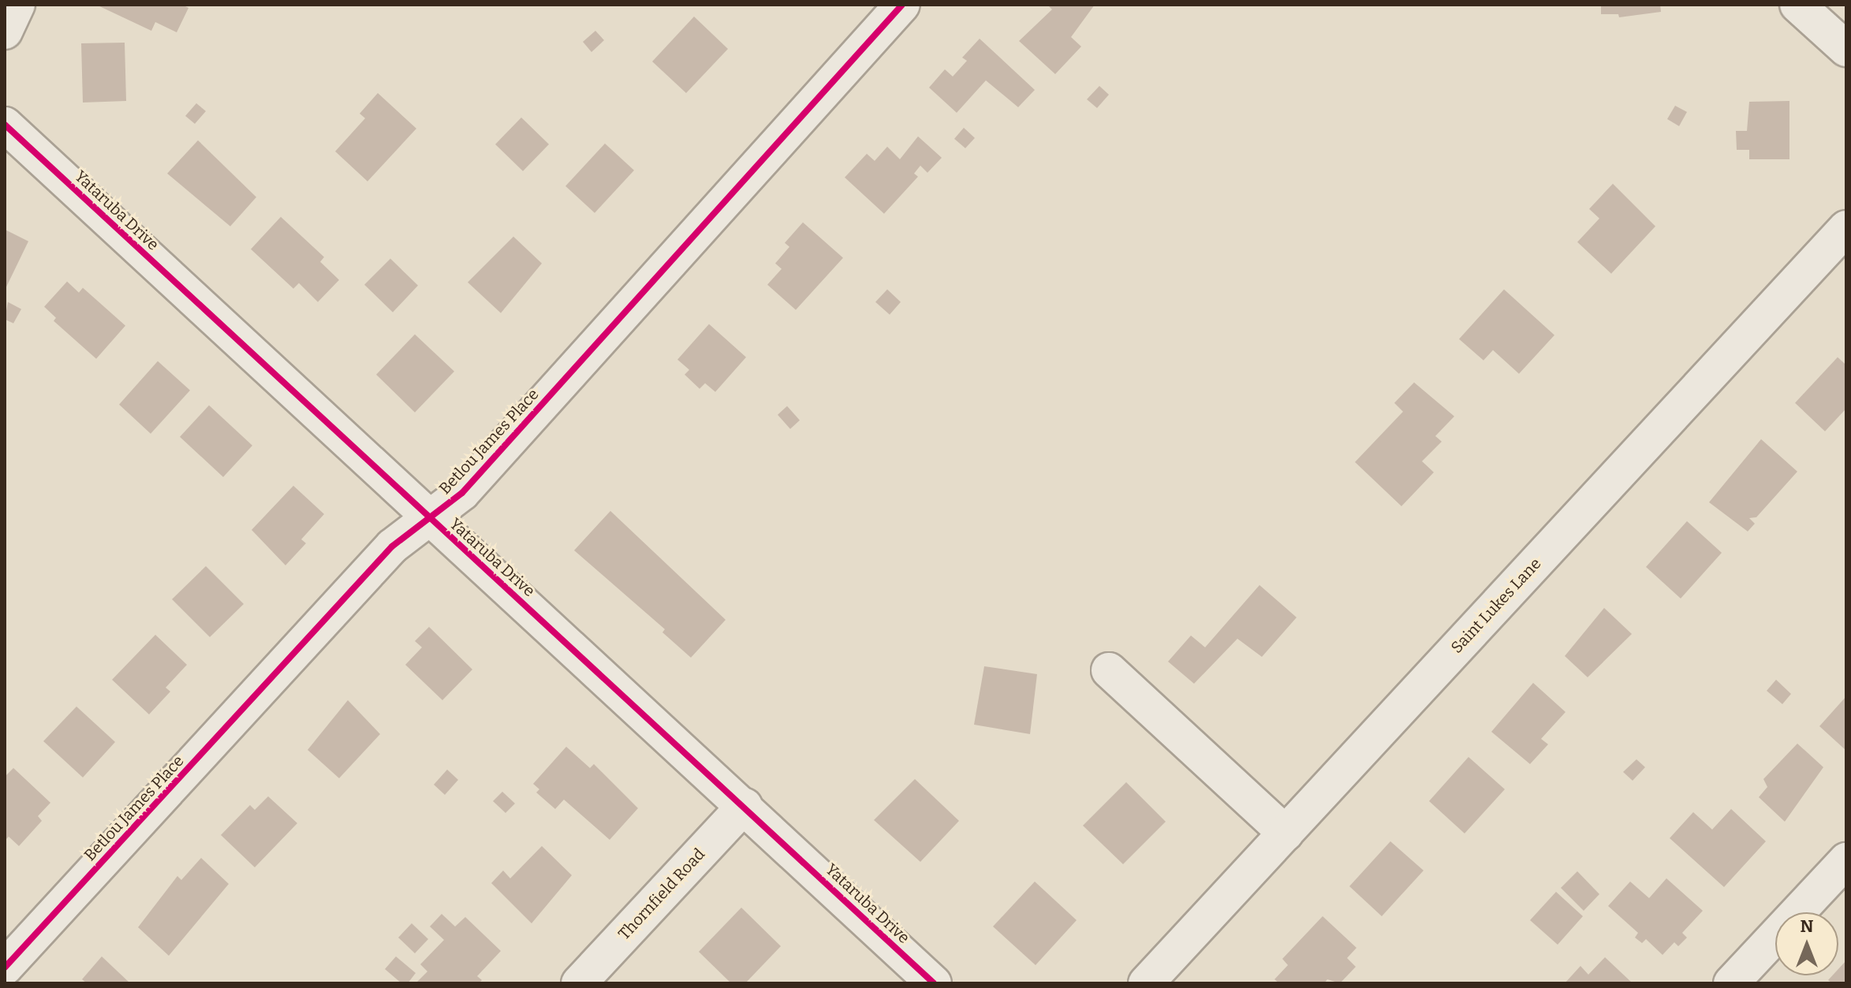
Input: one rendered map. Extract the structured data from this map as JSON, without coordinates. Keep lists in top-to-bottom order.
{
  "streets": {
    "street": [
      "Yataruba Drive",
      "Betlou James Place",
      "Saint Lukes Lane",
      "Thornfield Road"
    ]
  },
  "crossings": [
    ["Yataruba Drive", "Betlou James Place"],
    ["Yataruba Drive", "Thornfield Road"]
  ],
  "north": "top"
}
